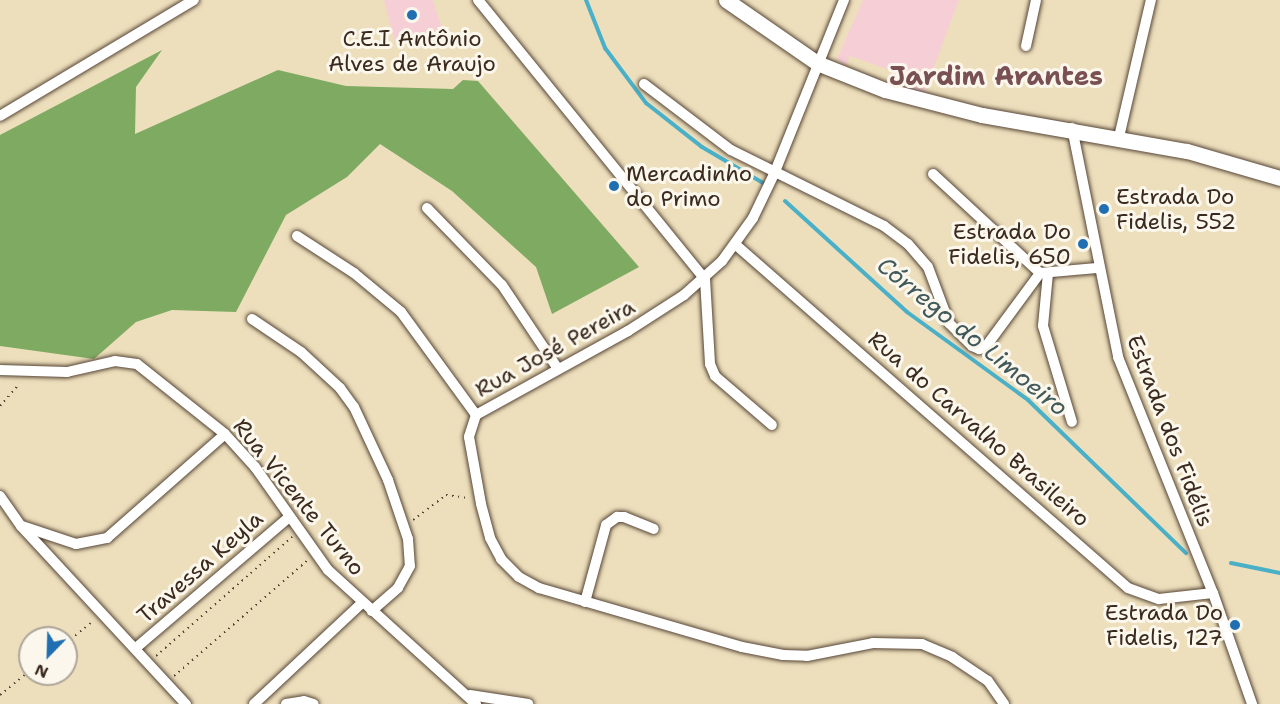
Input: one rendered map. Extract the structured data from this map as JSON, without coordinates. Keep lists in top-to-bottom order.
{
  "streets": {
    "street": [
      "Rua José Pereira",
      "Rua do Carvalho Brasileiro",
      "Estrada dos Fidélis",
      "Rua Vicente Turno",
      "Travessa Keyla"
    ]
  },
  "crossings": [
    ["Rua José Pereira", "Rua do Carvalho Brasileiro"],
    ["Rua do Carvalho Brasileiro", "Estrada dos Fidélis"],
    ["Rua Vicente Turno", "Travessa Keyla"]
  ],
  "districts": ["Jardim Arantes"],
  "water": ["Córrego do Limoeiro"],
  "places": [
    "C.E.I Antônio Alves de Araujo",
    "Mercadinho do Primo",
    "Estrada Do Fidelis, 552",
    "Estrada Do Fidelis, 650",
    "Estrada Do Fidelis, 127"
  ],
  "north": "bottom left"
}
